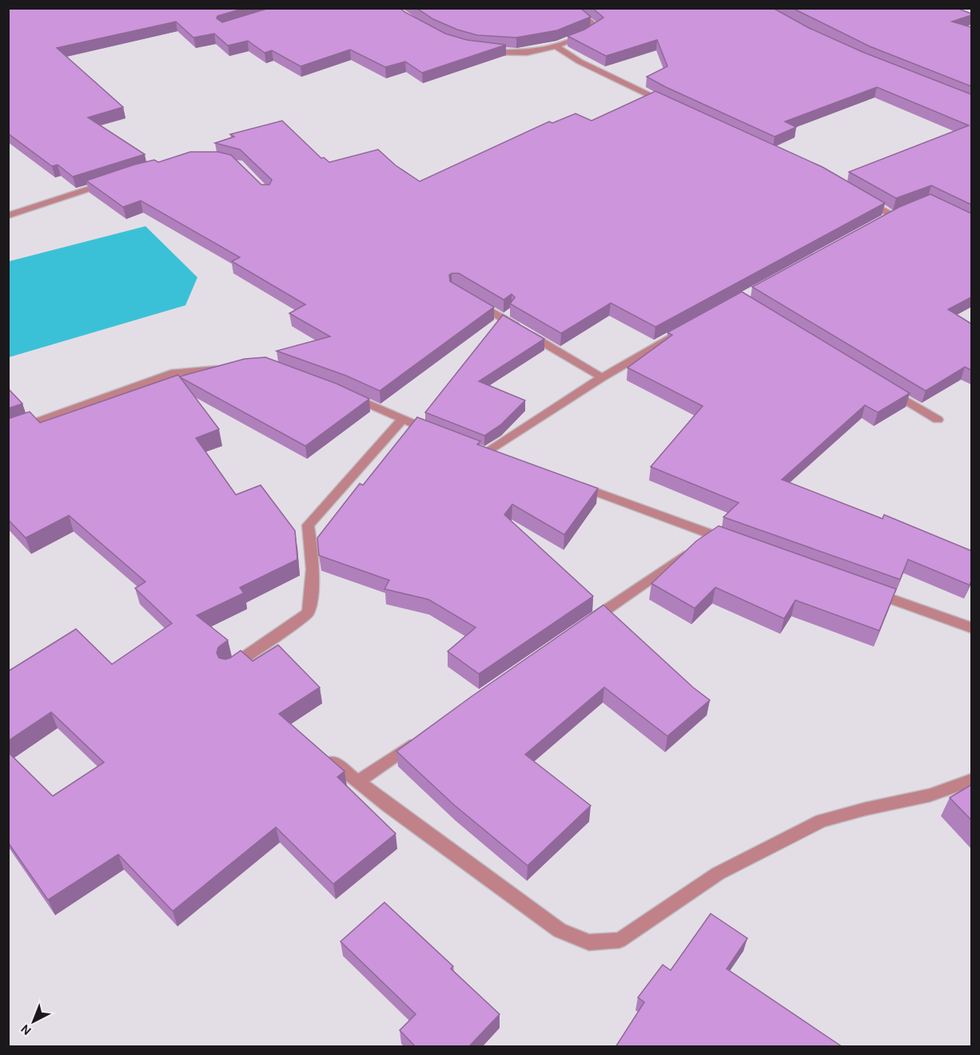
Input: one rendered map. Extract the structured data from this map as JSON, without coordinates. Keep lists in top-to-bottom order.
{
  "north": "bottom left"
}
